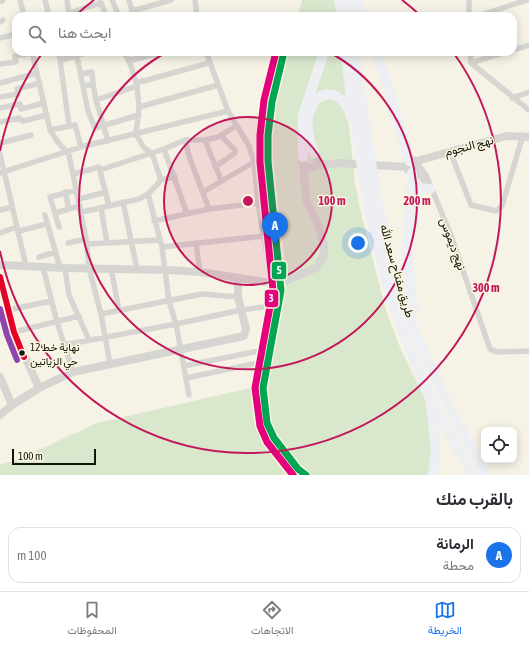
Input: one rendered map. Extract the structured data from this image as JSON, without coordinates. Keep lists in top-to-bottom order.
{
  "streets": {
    "highway": ["طريق مفتاح سعد الله"],
    "street": ["نهج النجوم", "نهج ديموس"]
  },
  "places": ["نهاية خط 12 حي الزياتين"],
  "lines": ["transit line 5", "transit line 3", "transit line 12"],
  "scale_bar": "100 m",
  "page": {
    "search": "ابحث هنا",
    "pins": "A",
    "scale": "100 m",
    "heading": "بالقرب منك",
    "list": [
      {
        "mark": "A",
        "name": "الرمانة",
        "note": "محطة",
        "value": "100 m"
      }
    ],
    "nav": ["الخريطة", "الاتجاهات", "المحفوظات"]
  },
  "rings": ["100 m", "200 m", "300 m"]
}
